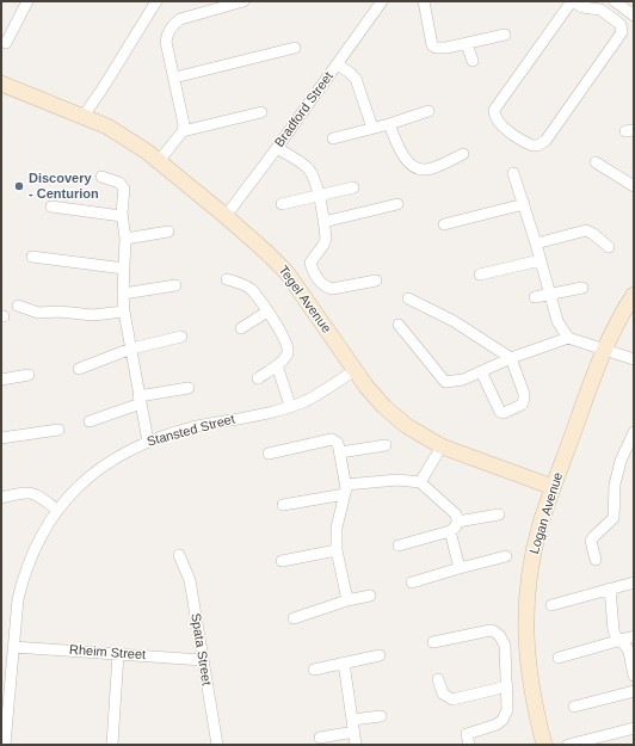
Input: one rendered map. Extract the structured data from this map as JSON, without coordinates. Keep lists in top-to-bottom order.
{
  "streets": {
    "street": [
      "Bradford Street",
      "Tegel Avenue",
      "Stansted Street",
      "Logan Avenue",
      "Spata Street",
      "Rheim Street"
    ]
  },
  "crossings": [
    ["Bradford Street", "Tegel Avenue"],
    ["Tegel Avenue", "Stansted Street"],
    ["Tegel Avenue", "Logan Avenue"],
    ["Stansted Street", "Rheim Street"],
    ["Spata Street", "Rheim Street"]
  ],
  "places": ["Discovery - Centurion"]
}
